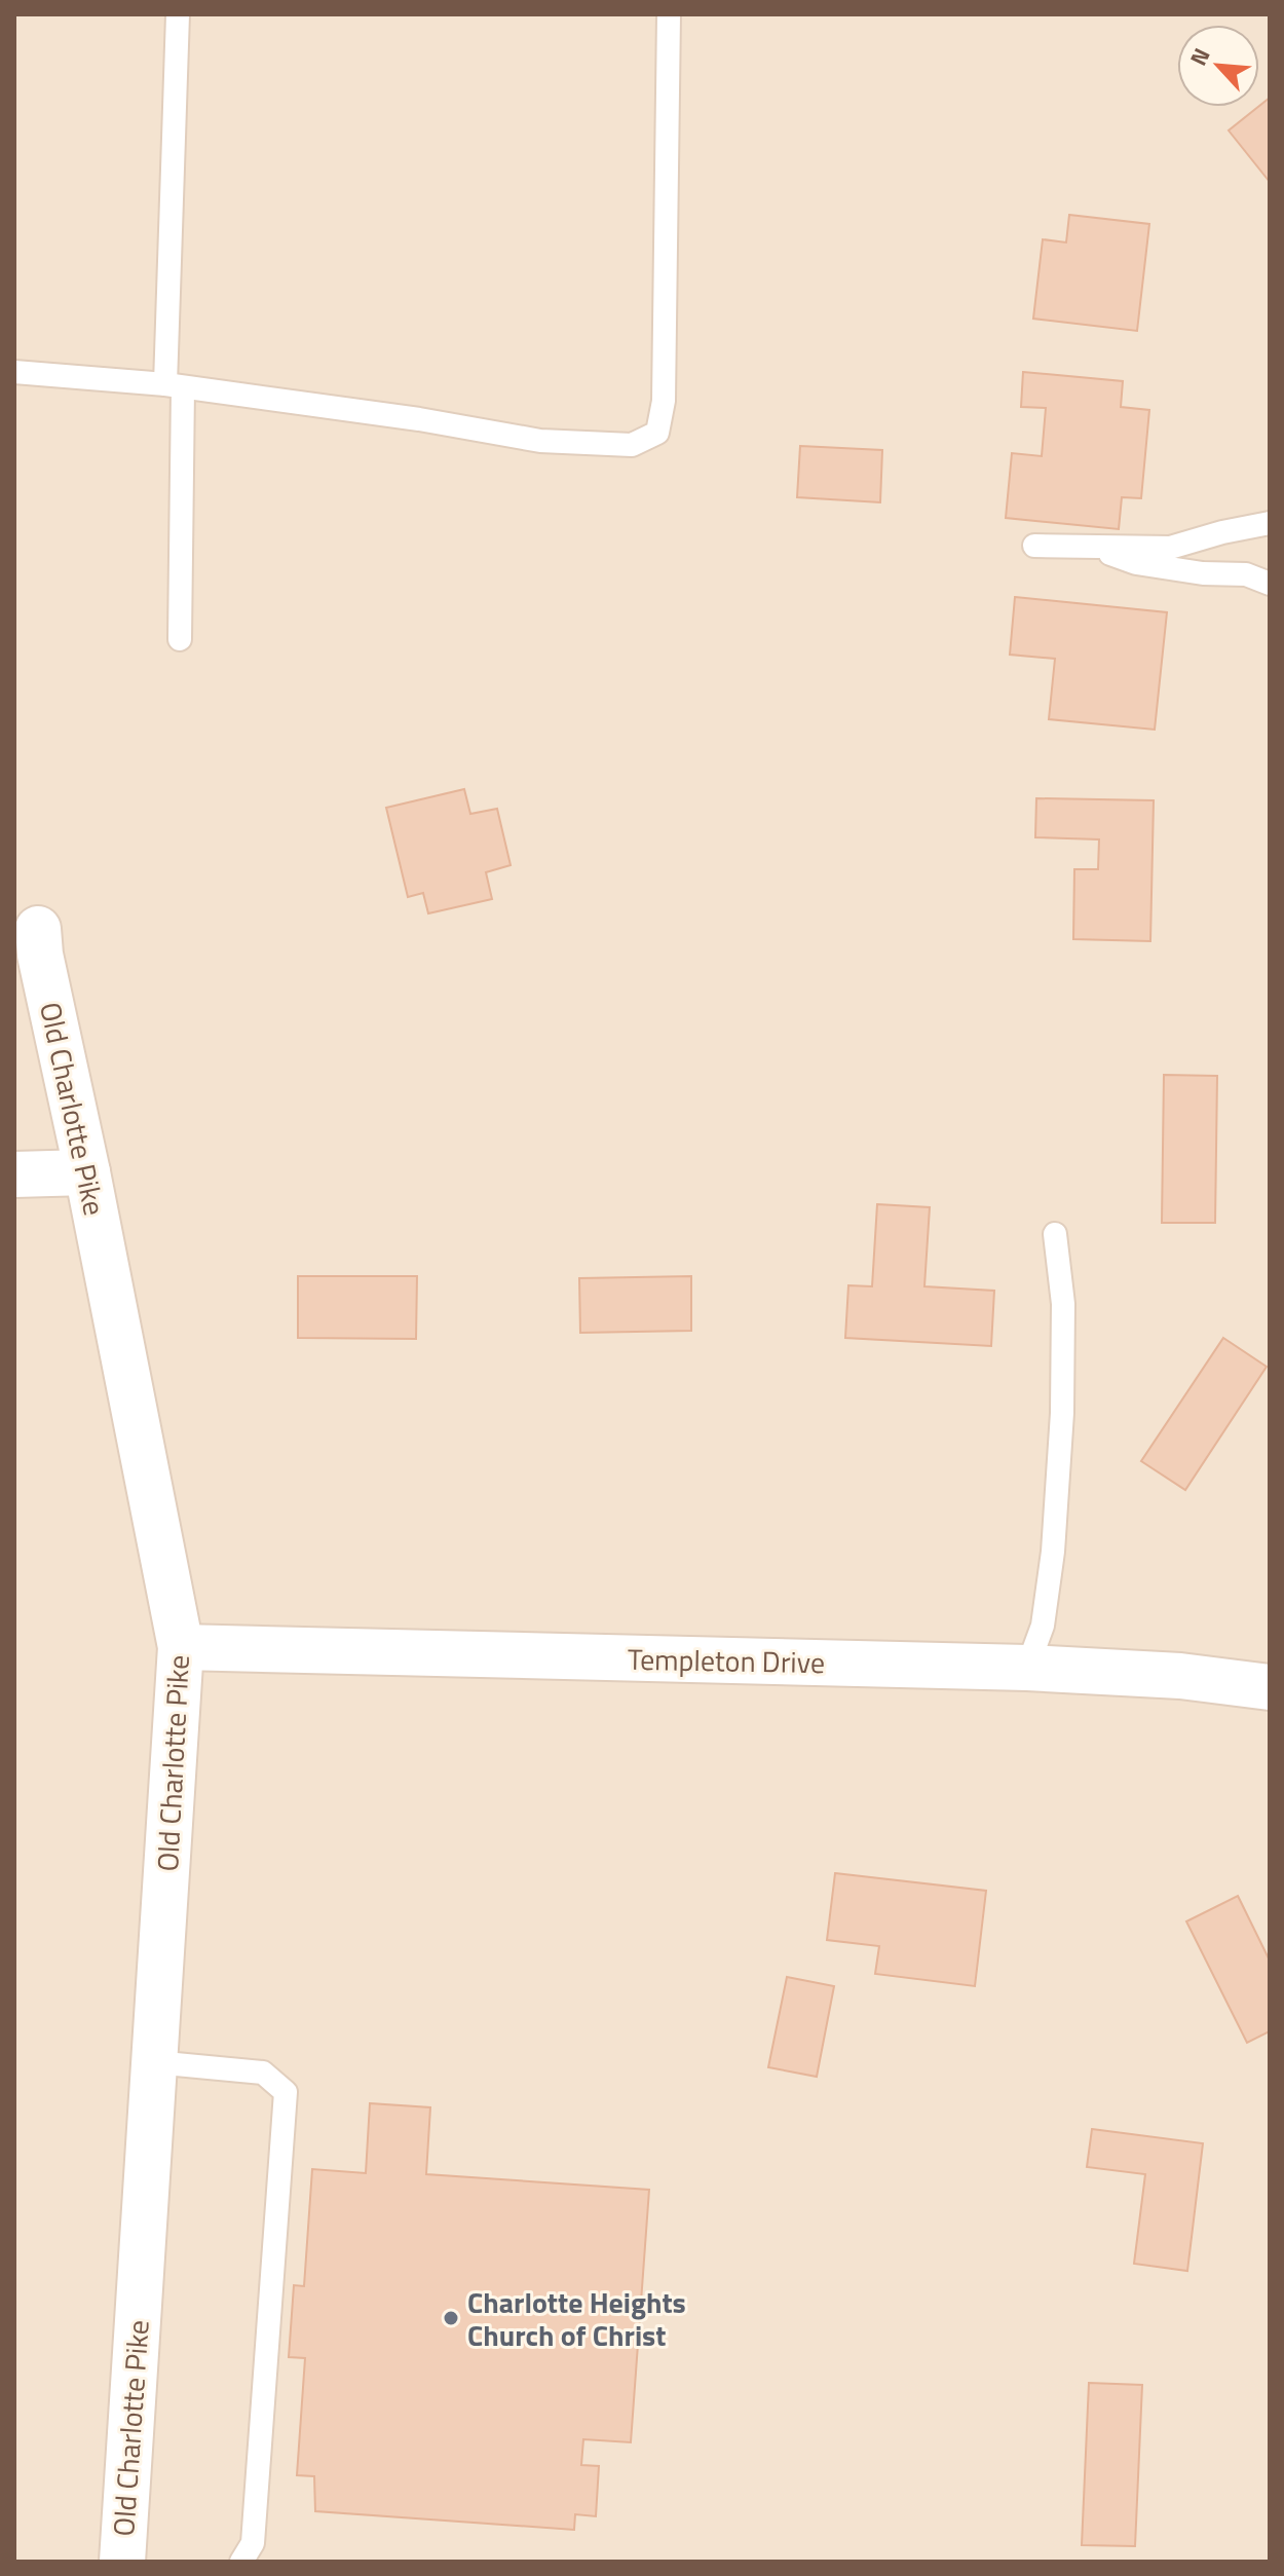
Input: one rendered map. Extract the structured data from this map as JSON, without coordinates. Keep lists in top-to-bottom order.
{
  "streets": {
    "street": ["Old Charlotte Pike", "Templeton Drive"]
  },
  "crossings": [
    ["Old Charlotte Pike", "Templeton Drive"]
  ],
  "places": ["Charlotte Heights Church of Christ"],
  "north": "top left"
}
